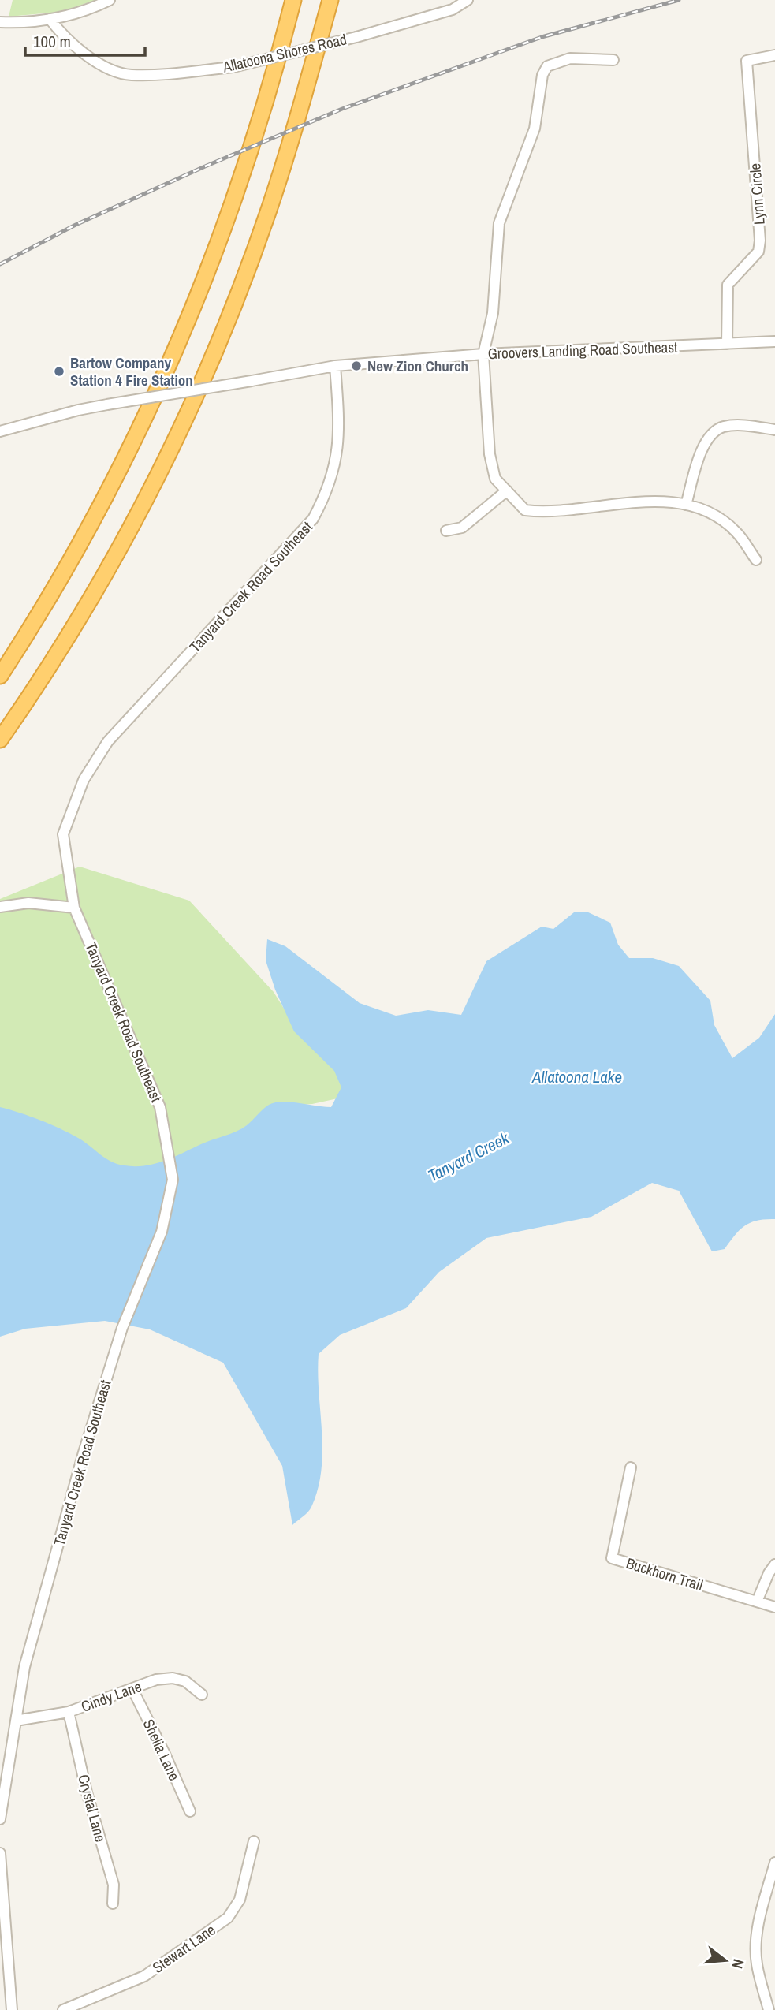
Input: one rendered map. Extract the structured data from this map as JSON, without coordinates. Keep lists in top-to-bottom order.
{
  "streets": {
    "street": [
      "Allatoona Shores Road",
      "Lynn Circle",
      "Groovers Landing Road Southeast",
      "Tanyard Creek Road Southeast",
      "Buckhorn Trail",
      "Cindy Lane",
      "Shelia Lane",
      "Crystal Lane",
      "Stewart Lane"
    ]
  },
  "crossings": [
    ["Lynn Circle", "Groovers Landing Road Southeast"],
    ["Groovers Landing Road Southeast", "Tanyard Creek Road Southeast"],
    ["Tanyard Creek Road Southeast", "Cindy Lane"],
    ["Cindy Lane", "Shelia Lane"],
    ["Cindy Lane", "Crystal Lane"]
  ],
  "water": ["Allatoona Lake", "Tanyard Creek"],
  "places": ["New Zion Church", "Bartow Company Station 4 Fire Station"],
  "scale_bar": "100 m",
  "north": "right"
}
